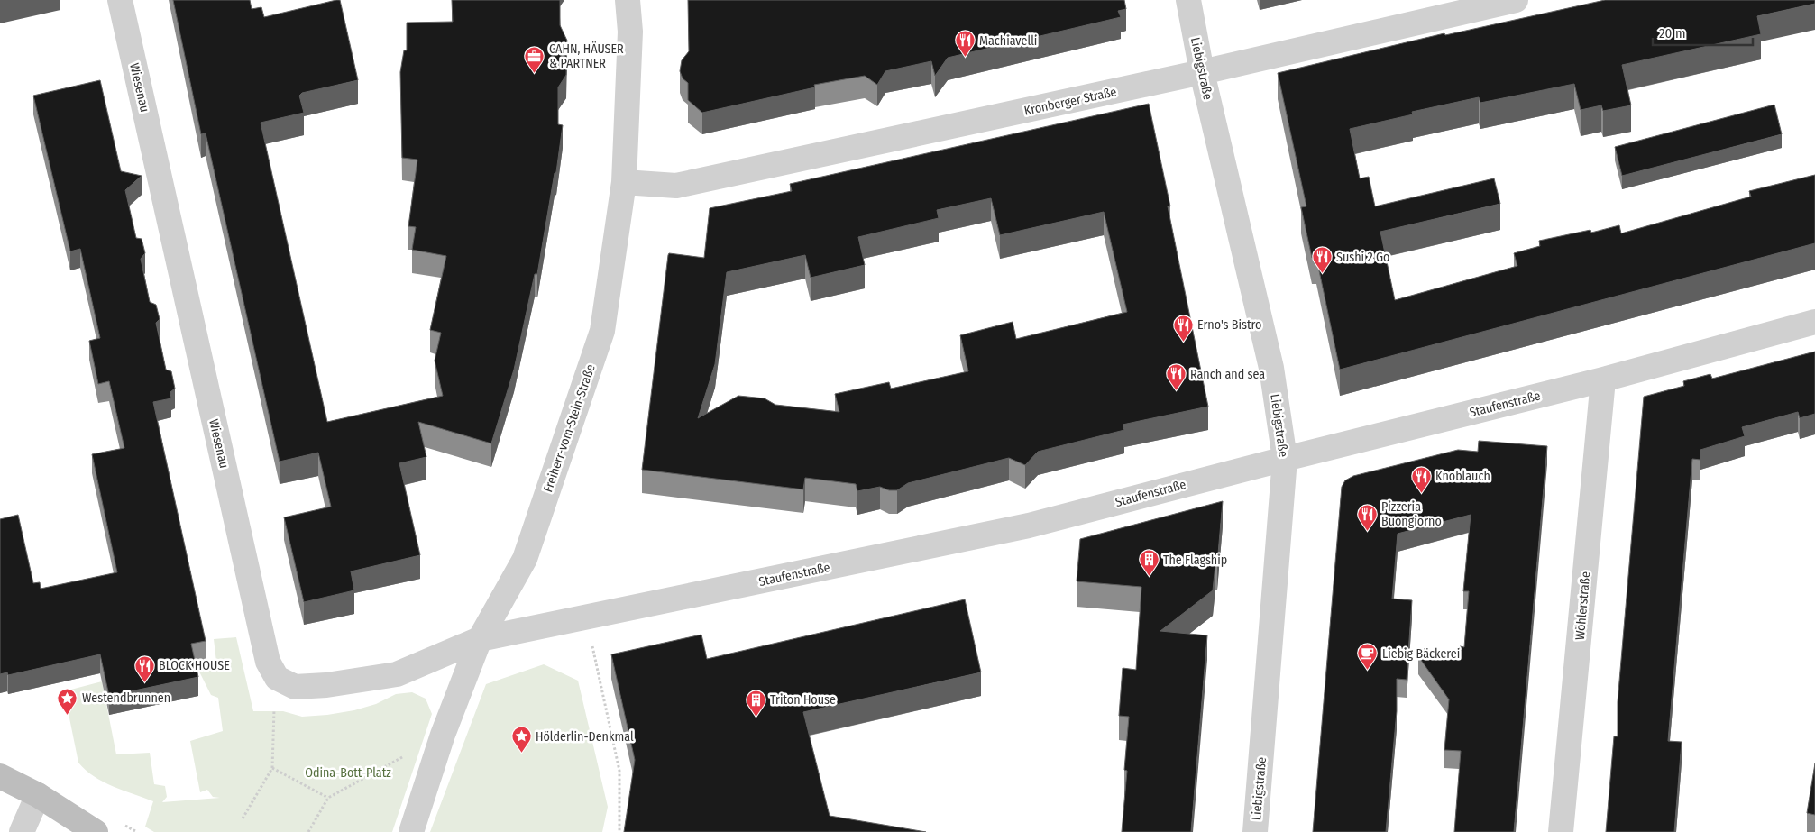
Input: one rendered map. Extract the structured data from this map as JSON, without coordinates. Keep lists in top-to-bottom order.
{
  "streets": {
    "street": [
      "Liebigstraße",
      "Wiesenau",
      "Kronberger Straße",
      "Staufenstraße",
      "Freiherr-vom-Stein-Straße",
      "Wöhlerstraße"
    ]
  },
  "crossings": [
    ["Liebigstraße", "Kronberger Straße"],
    ["Liebigstraße", "Staufenstraße"],
    ["Kronberger Straße", "Freiherr-vom-Stein-Straße"],
    ["Staufenstraße", "Freiherr-vom-Stein-Straße"],
    ["Staufenstraße", "Wöhlerstraße"]
  ],
  "parks": ["Odina-Bott-Platz"],
  "places": {
    "restaurant": [
      "Machiavelli",
      "Sushi 2 Go",
      "Erno's Bistro",
      "Ranch and sea",
      "Knoblauch",
      "Pizzeria Buongiorno",
      "BLOCK HOUSE"
    ],
    "office": ["CAHN, HÄUSER & PARTNER"],
    "building": ["The Flagship", "Triton House"],
    "cafe": ["Liebig Bäckerei"],
    "place": ["Westendbrunnen", "Hölderlin-Denkmal"]
  },
  "scale_bar": "20 m"
}
